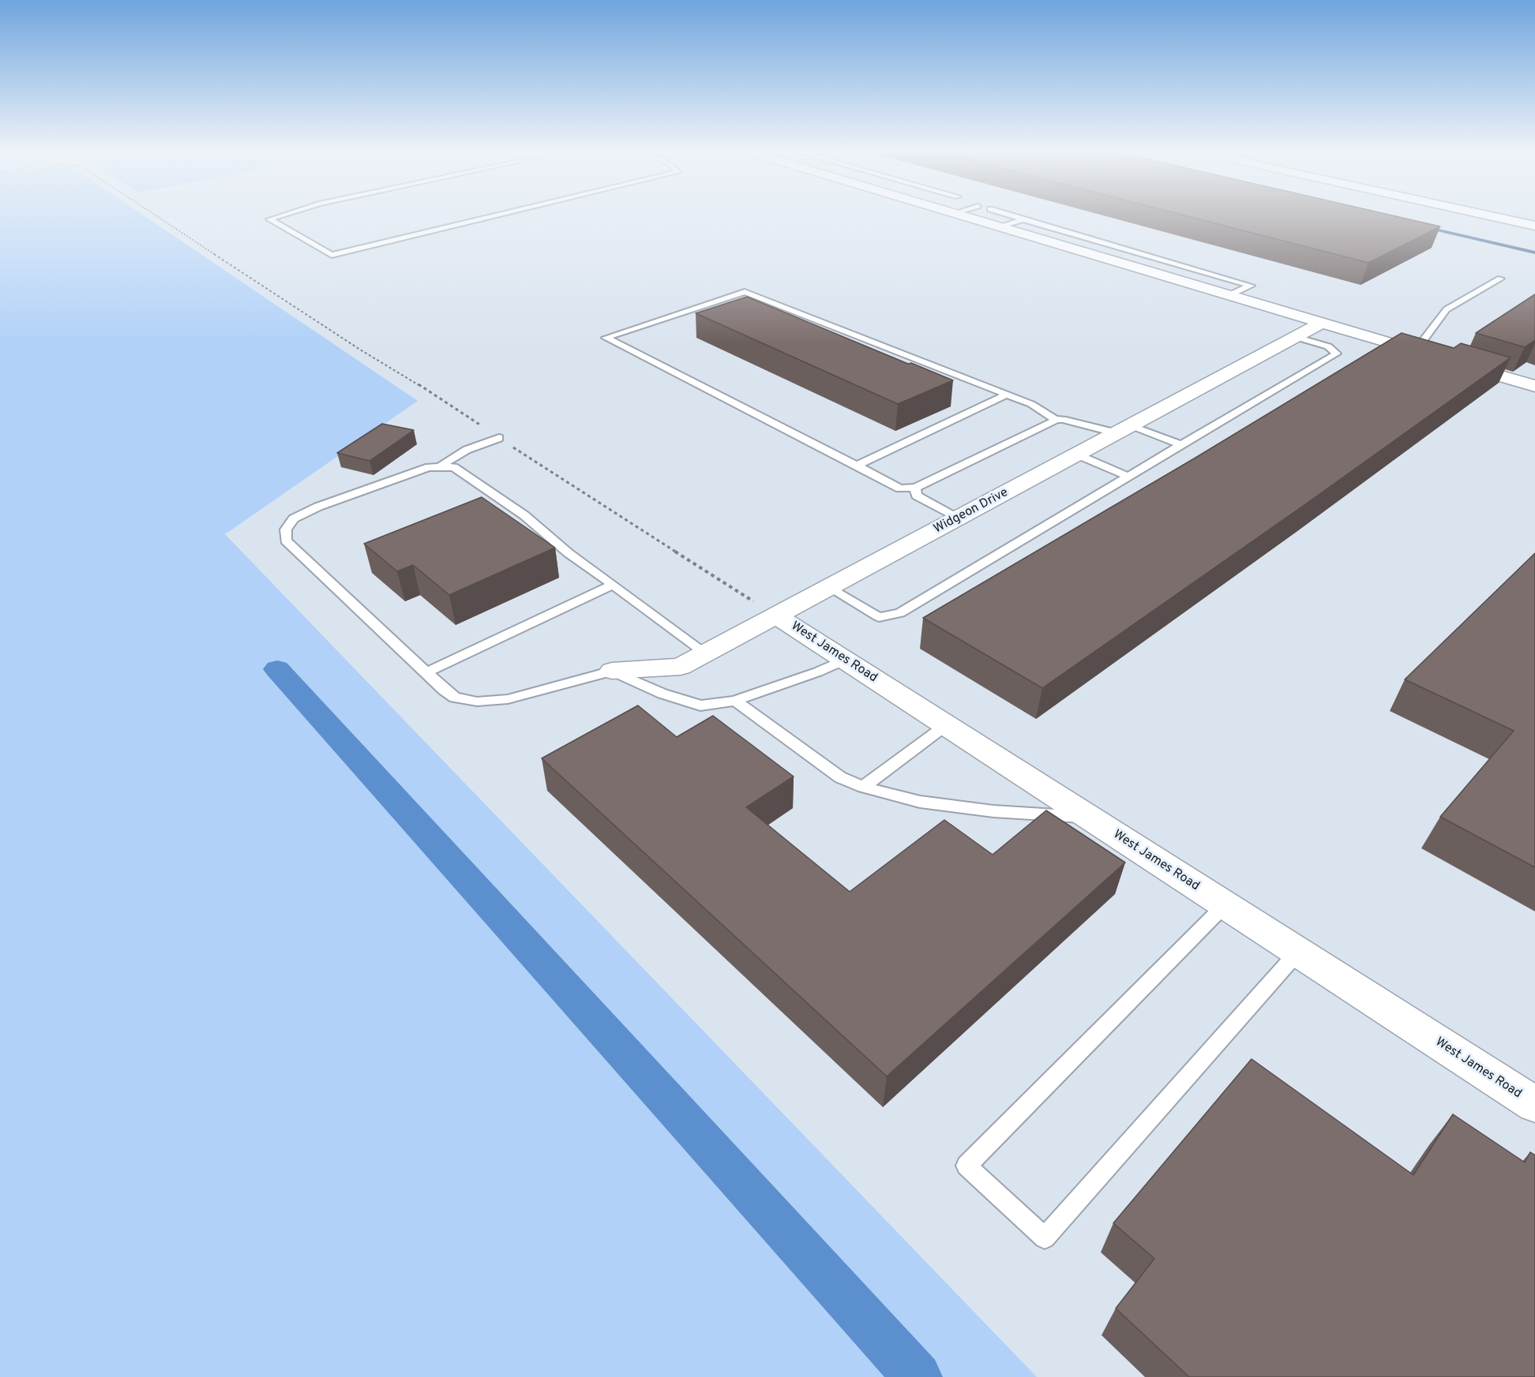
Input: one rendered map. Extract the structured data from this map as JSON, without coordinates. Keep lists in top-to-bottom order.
{
  "streets": {
    "street": ["Widgeon Drive", "West James Road"]
  },
  "crossings": [
    ["Widgeon Drive", "West James Road"]
  ]
}
